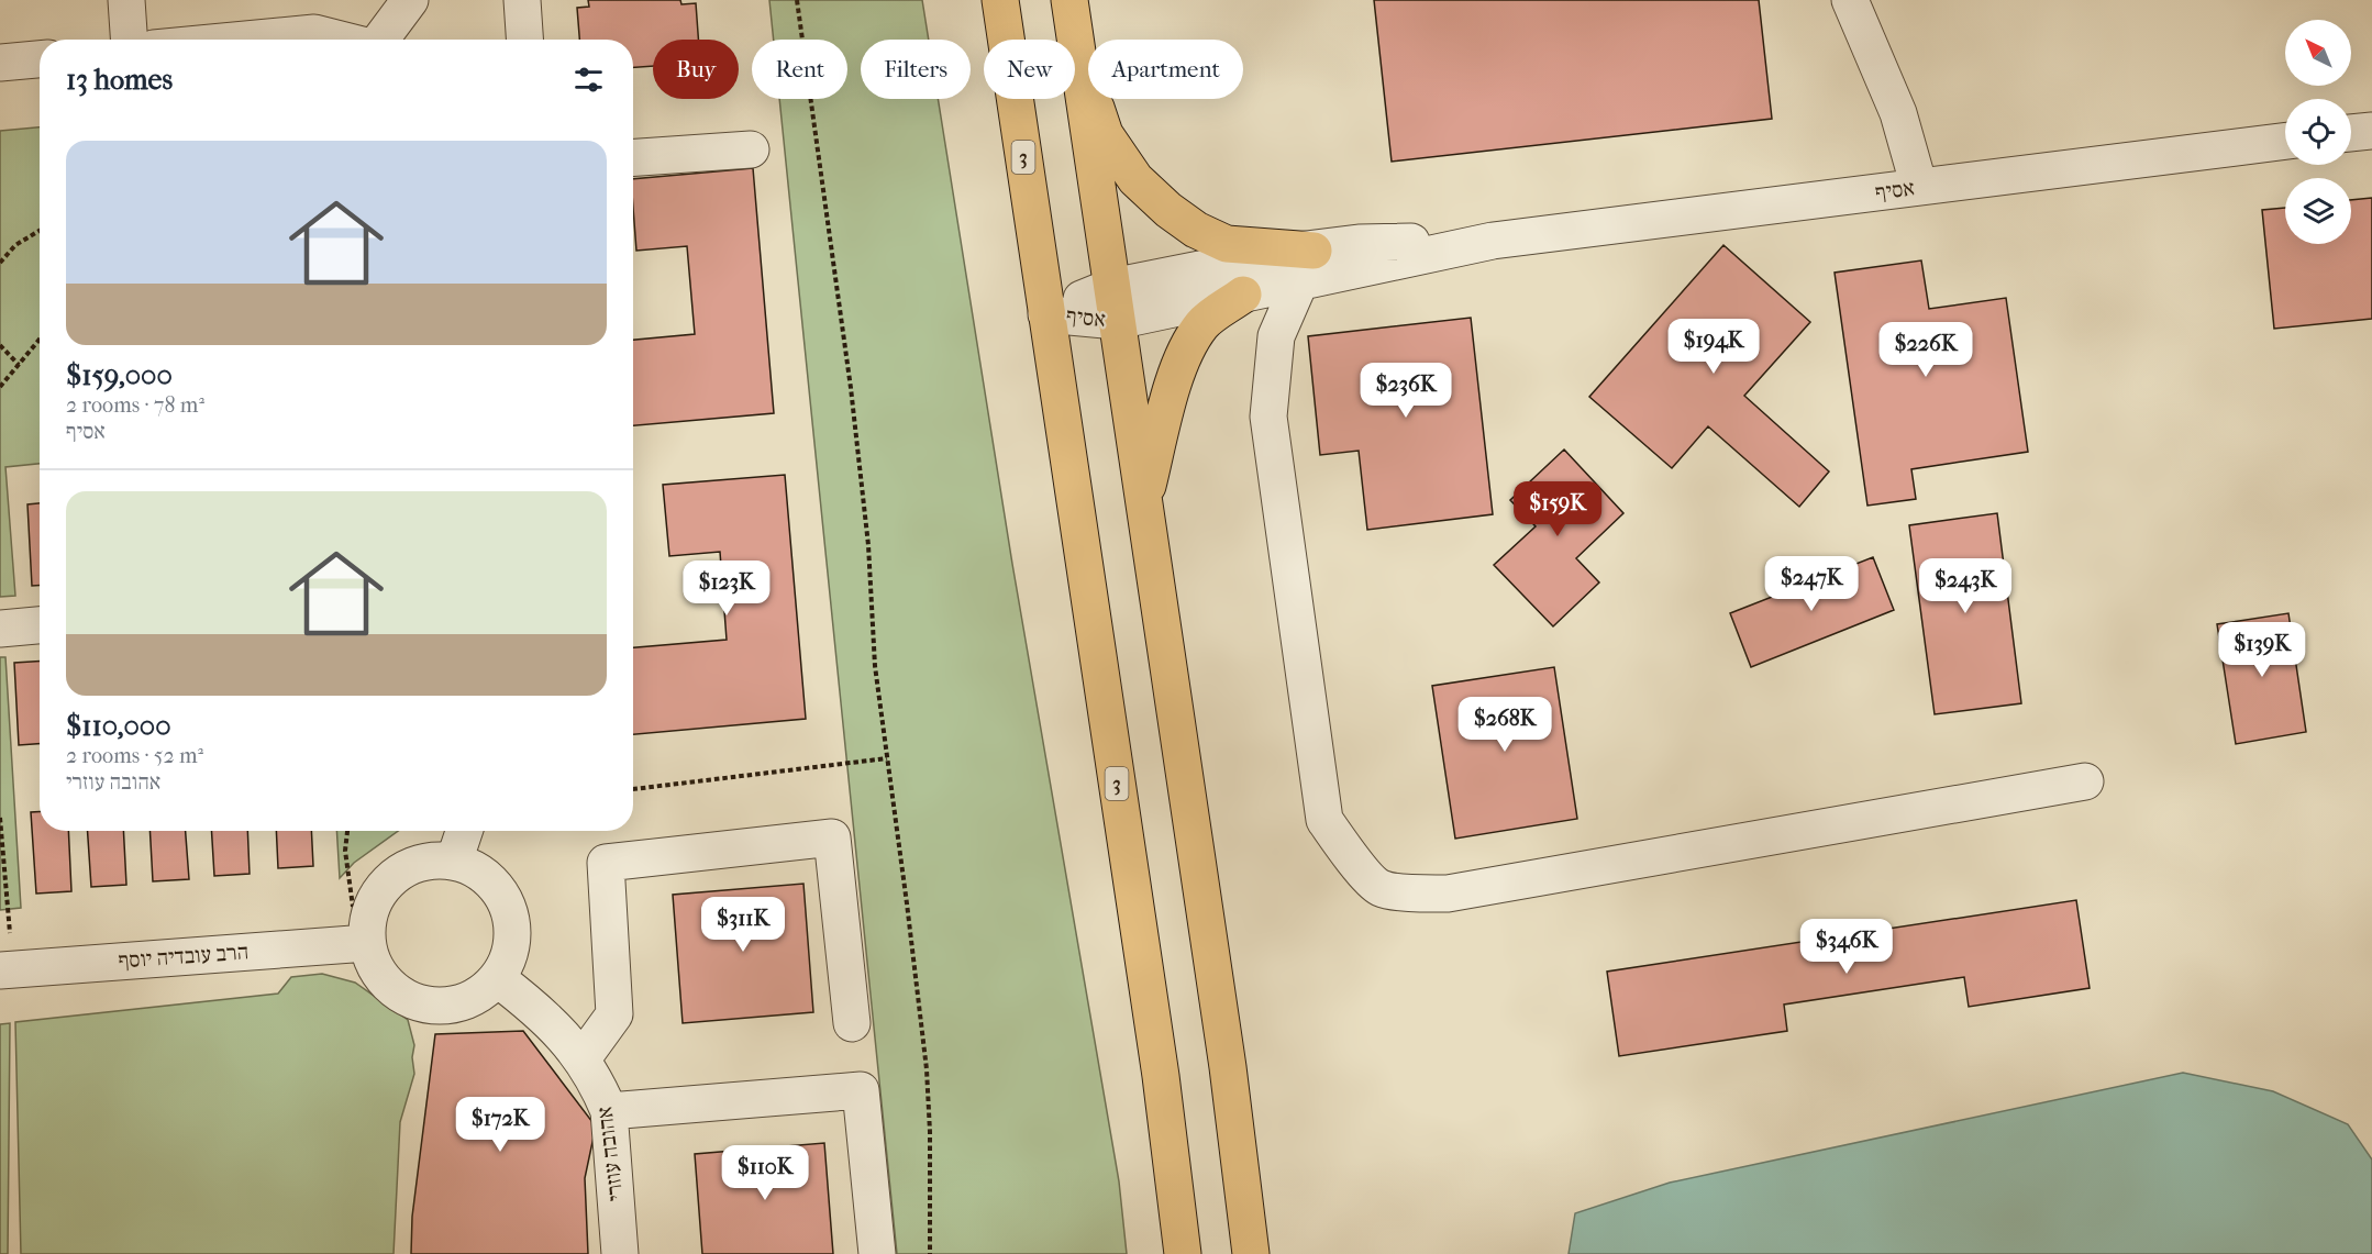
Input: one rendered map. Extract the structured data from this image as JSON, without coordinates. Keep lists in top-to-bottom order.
{
  "streets": {
    "highway": ["3"],
    "street": ["אסיף", "הרב עובדיה יוסף", "אהובה עוזרי"]
  },
  "crossings": [
    ["3", "אסיף"],
    ["הרב עובדיה יוסף", "אהובה עוזרי"]
  ],
  "north": "top left",
  "page": {
    "chip": [
      "Buy",
      "Rent",
      "Filters",
      "New",
      "Apartment"
    ],
    "heading": "13 homes",
    "list": [
      {
        "name": "$159,000",
        "note": "2 rooms · 78 m² · אסיף"
      },
      {
        "name": "$110,000",
        "note": "2 rooms · 52 m² · אהובה עוזרי"
      }
    ],
    "price": [
      "$194K",
      "$226K",
      "$236K",
      "$159K",
      "$247K",
      "$243K",
      "$123K",
      "$139K",
      "$268K",
      "$311K",
      "$346K",
      "$172K",
      "$110K"
    ]
  }
}
